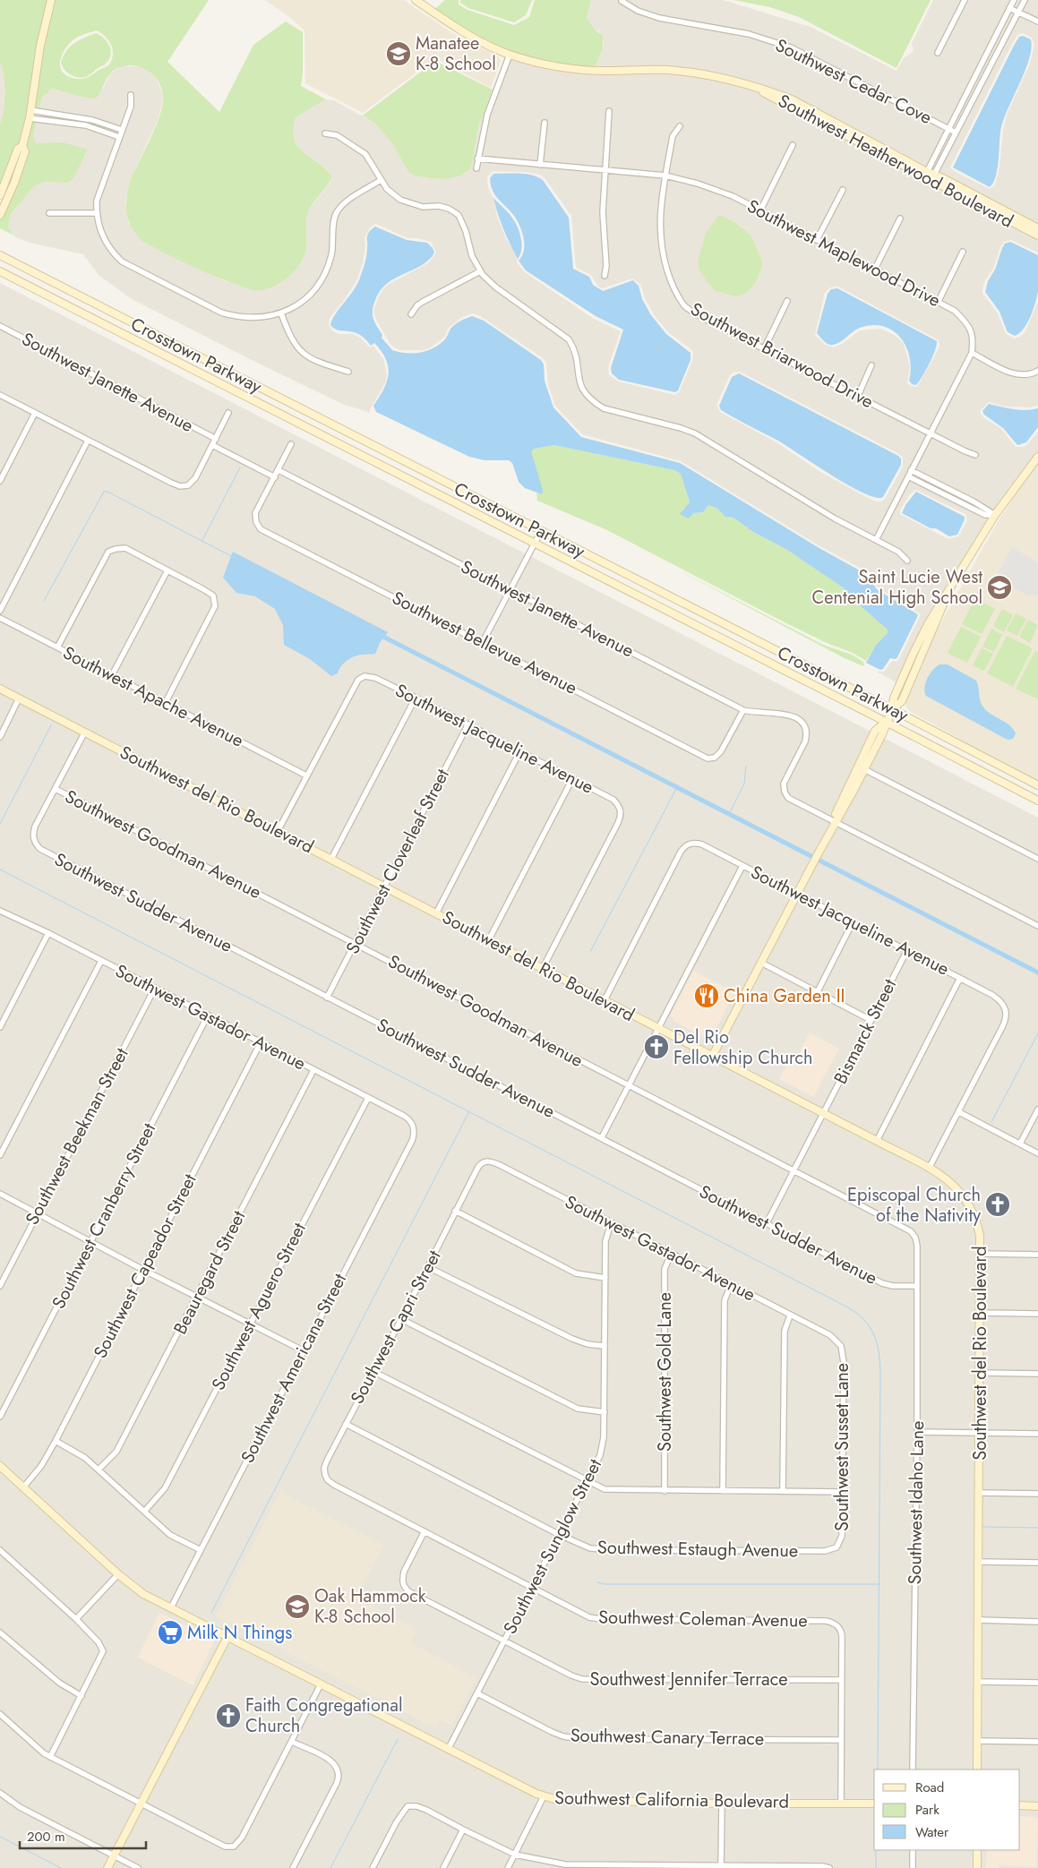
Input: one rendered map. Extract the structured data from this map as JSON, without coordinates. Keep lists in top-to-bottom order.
{
  "streets": {
    "street": [
      "Southwest Cedar Cove",
      "Southwest Heatherwood Boulevard",
      "Southwest Maplewood Drive",
      "Crosstown Parkway",
      "Southwest Briarwood Drive",
      "Southwest Janette Avenue",
      "Southwest Bellevue Avenue",
      "Southwest Apache Avenue",
      "Southwest Jacqueline Avenue",
      "Southwest del Rio Boulevard",
      "Southwest Goodman Avenue",
      "Southwest Cloverleaf Street",
      "Southwest Sudder Avenue",
      "Southwest Gastador Avenue",
      "Bismarck Street",
      "Southwest Beekman Street",
      "Southwest Cranberry Street",
      "Southwest Capeador Street",
      "Beauregard Street",
      "Southwest Aguero Street",
      "Southwest Capri Street",
      "Southwest Americana Street",
      "Southwest Gold Lane",
      "Southwest Susset Lane",
      "Southwest Idaho Lane",
      "Southwest Sunglow Street",
      "Southwest Estaugh Avenue",
      "Southwest Coleman Avenue",
      "Southwest Jennifer Terrace",
      "Southwest Canary Terrace",
      "Southwest California Boulevard"
    ]
  },
  "crossings": [
    ["Southwest Maplewood Drive", "Southwest Briarwood Drive"],
    ["Southwest Janette Avenue", "Southwest Bellevue Avenue"],
    ["Southwest Apache Avenue", "Southwest Jacqueline Avenue"],
    ["Southwest Jacqueline Avenue", "Southwest del Rio Boulevard"],
    ["Southwest Jacqueline Avenue", "Southwest Cloverleaf Street"],
    ["Southwest Jacqueline Avenue", "Bismarck Street"],
    ["Southwest del Rio Boulevard", "Southwest Cloverleaf Street"],
    ["Southwest del Rio Boulevard", "Bismarck Street"],
    ["Southwest Goodman Avenue", "Southwest Cloverleaf Street"],
    ["Southwest Goodman Avenue", "Southwest Sudder Avenue"],
    ["Southwest Goodman Avenue", "Bismarck Street"],
    ["Southwest Goodman Avenue", "Southwest Idaho Lane"],
    ["Southwest Cloverleaf Street", "Southwest Sudder Avenue"],
    ["Southwest Sudder Avenue", "Bismarck Street"],
    ["Southwest Sudder Avenue", "Southwest Idaho Lane"],
    ["Southwest Gastador Avenue", "Southwest Beekman Street"],
    ["Southwest Gastador Avenue", "Southwest Cranberry Street"],
    ["Southwest Gastador Avenue", "Southwest Capeador Street"],
    ["Southwest Gastador Avenue", "Beauregard Street"],
    ["Southwest Gastador Avenue", "Southwest Aguero Street"],
    ["Southwest Gastador Avenue", "Southwest Capri Street"],
    ["Southwest Gastador Avenue", "Southwest Americana Street"],
    ["Southwest Gastador Avenue", "Southwest Gold Lane"],
    ["Southwest Gastador Avenue", "Southwest Susset Lane"],
    ["Southwest Gastador Avenue", "Southwest Sunglow Street"],
    ["Southwest Capeador Street", "Southwest California Boulevard"],
    ["Southwest Capri Street", "Southwest Estaugh Avenue"],
    ["Southwest Capri Street", "Southwest Coleman Avenue"],
    ["Southwest Americana Street", "Southwest California Boulevard"],
    ["Southwest Susset Lane", "Southwest Estaugh Avenue"],
    ["Southwest Sunglow Street", "Southwest Estaugh Avenue"],
    ["Southwest Sunglow Street", "Southwest Coleman Avenue"],
    ["Southwest Sunglow Street", "Southwest Jennifer Terrace"],
    ["Southwest Sunglow Street", "Southwest Canary Terrace"],
    ["Southwest Sunglow Street", "Southwest California Boulevard"],
    ["Southwest Coleman Avenue", "Southwest Jennifer Terrace"]
  ],
  "places": {
    "school or university": ["Manatee K-8 School", "Saint Lucie West Centenial High School", "Oak Hammock K-8 School"],
    "restaurant": ["China Garden II"],
    "church": ["Del Rio Fellowship Church", "Episcopal Church of the Nativity", "Faith Congregational Church"],
    "supermarket": ["Milk N Things"]
  },
  "legend": ["Road", "Park", "Water"],
  "scale_bar": "200 m"
}
